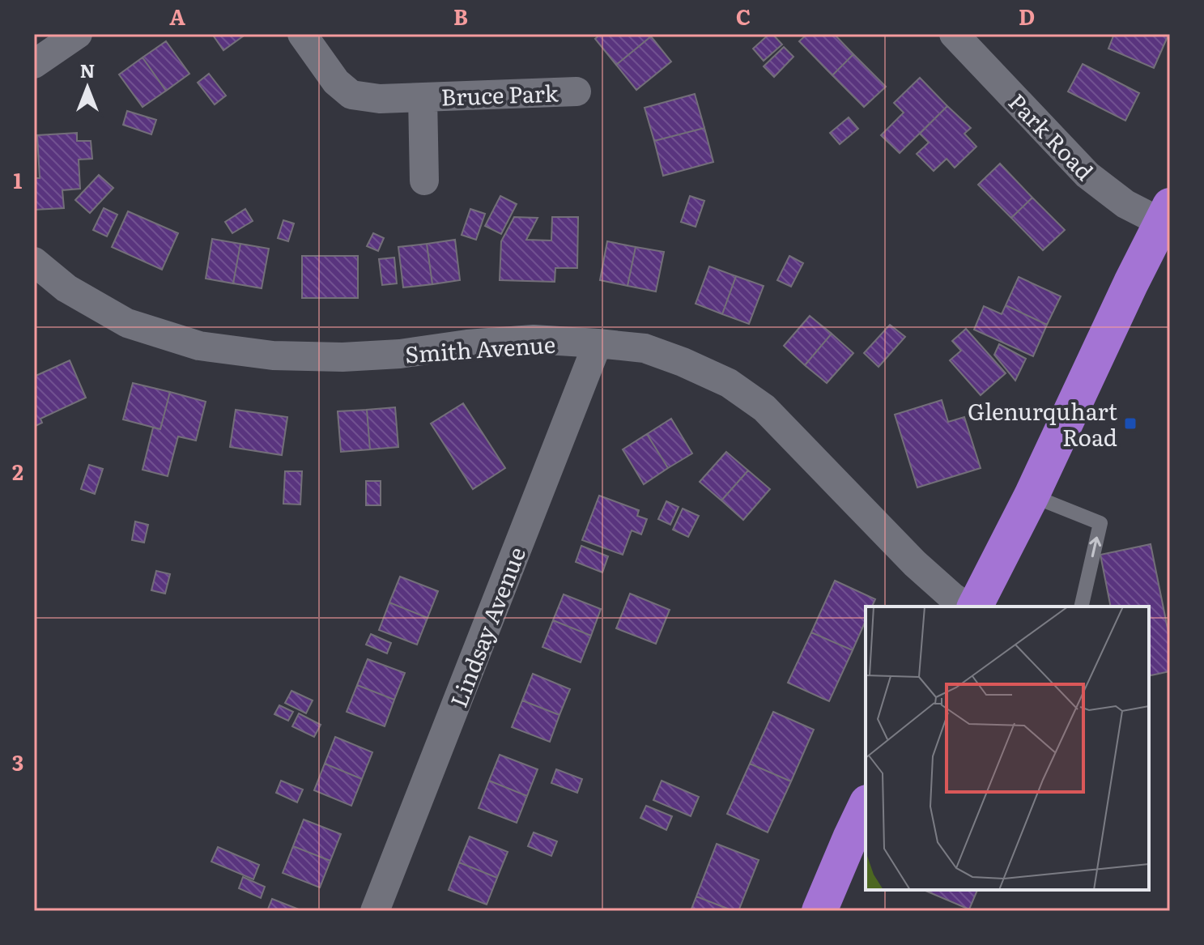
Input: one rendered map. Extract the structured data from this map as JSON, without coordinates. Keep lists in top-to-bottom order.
{
  "streets": {
    "street": [
      "Bruce Park",
      "Park Road",
      "Smith Avenue",
      "Lindsay Avenue"
    ]
  },
  "crossings": [
    ["Smith Avenue", "Lindsay Avenue"]
  ],
  "places": {
    "transit": ["Glenurquhart Road"]
  },
  "north": "top",
  "grid": {
    "columns": [
      "A",
      "B",
      "C",
      "D"
    ],
    "rows": ["1", "2", "3"]
  }
}
